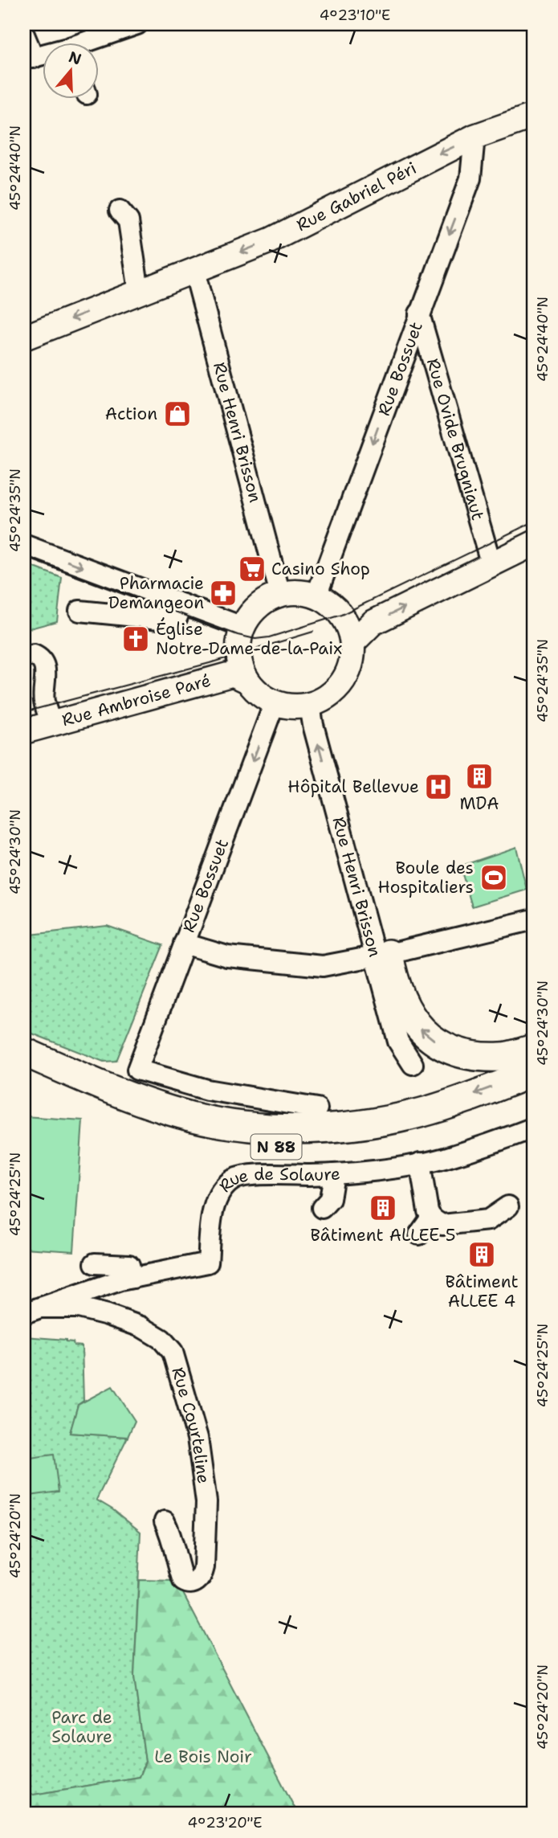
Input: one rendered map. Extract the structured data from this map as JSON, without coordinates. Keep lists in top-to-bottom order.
{
  "streets": {
    "highway": ["N 88"],
    "main road": ["Rue Gabriel Péri", "Rue Ambroise Paré"],
    "street": [
      "Rue Bossuet",
      "Rue Henri Brisson",
      "Rue Ovide Brugniaut",
      "Rue de Solaure",
      "Rue Courteline"
    ]
  },
  "crossings": [
    ["Rue Gabriel Péri", "Rue Bossuet"],
    ["Rue Gabriel Péri", "Rue Henri Brisson"],
    ["Rue Bossuet", "Rue Henri Brisson"],
    ["Rue Bossuet", "Rue Ovide Brugniaut"],
    ["Rue Bossuet", "Rue Ambroise Paré"],
    ["Rue Henri Brisson", "Rue Ambroise Paré"],
    ["Rue de Solaure", "Rue Courteline"]
  ],
  "one_way": ["Rue Gabriel Péri", "Rue Bossuet", "Rue Henri Brisson"],
  "parks": ["Parc de Solaure", "Le Bois Noir"],
  "places": {
    "shop": ["Action"],
    "supermarket": ["Casino Shop"],
    "pharmacy": ["Pharmacie Demangeon"],
    "church": ["Église Notre-Dame-de-la-Paix"],
    "building": ["MDA", "Bâtiment ALLEE 5", "Bâtiment ALLEE 4"],
    "hospital": ["Hôpital Bellevue"],
    "sports": ["Boule des Hospitaliers"]
  },
  "north": "top",
  "coordinates": [
    "4°23'10\"E",
    "45°24'40\"N",
    "45°24'35\"N",
    "45°24'30\"N",
    "45°24'25\"N",
    "45°24'20\"N",
    "4°23'20\"E"
  ]
}
